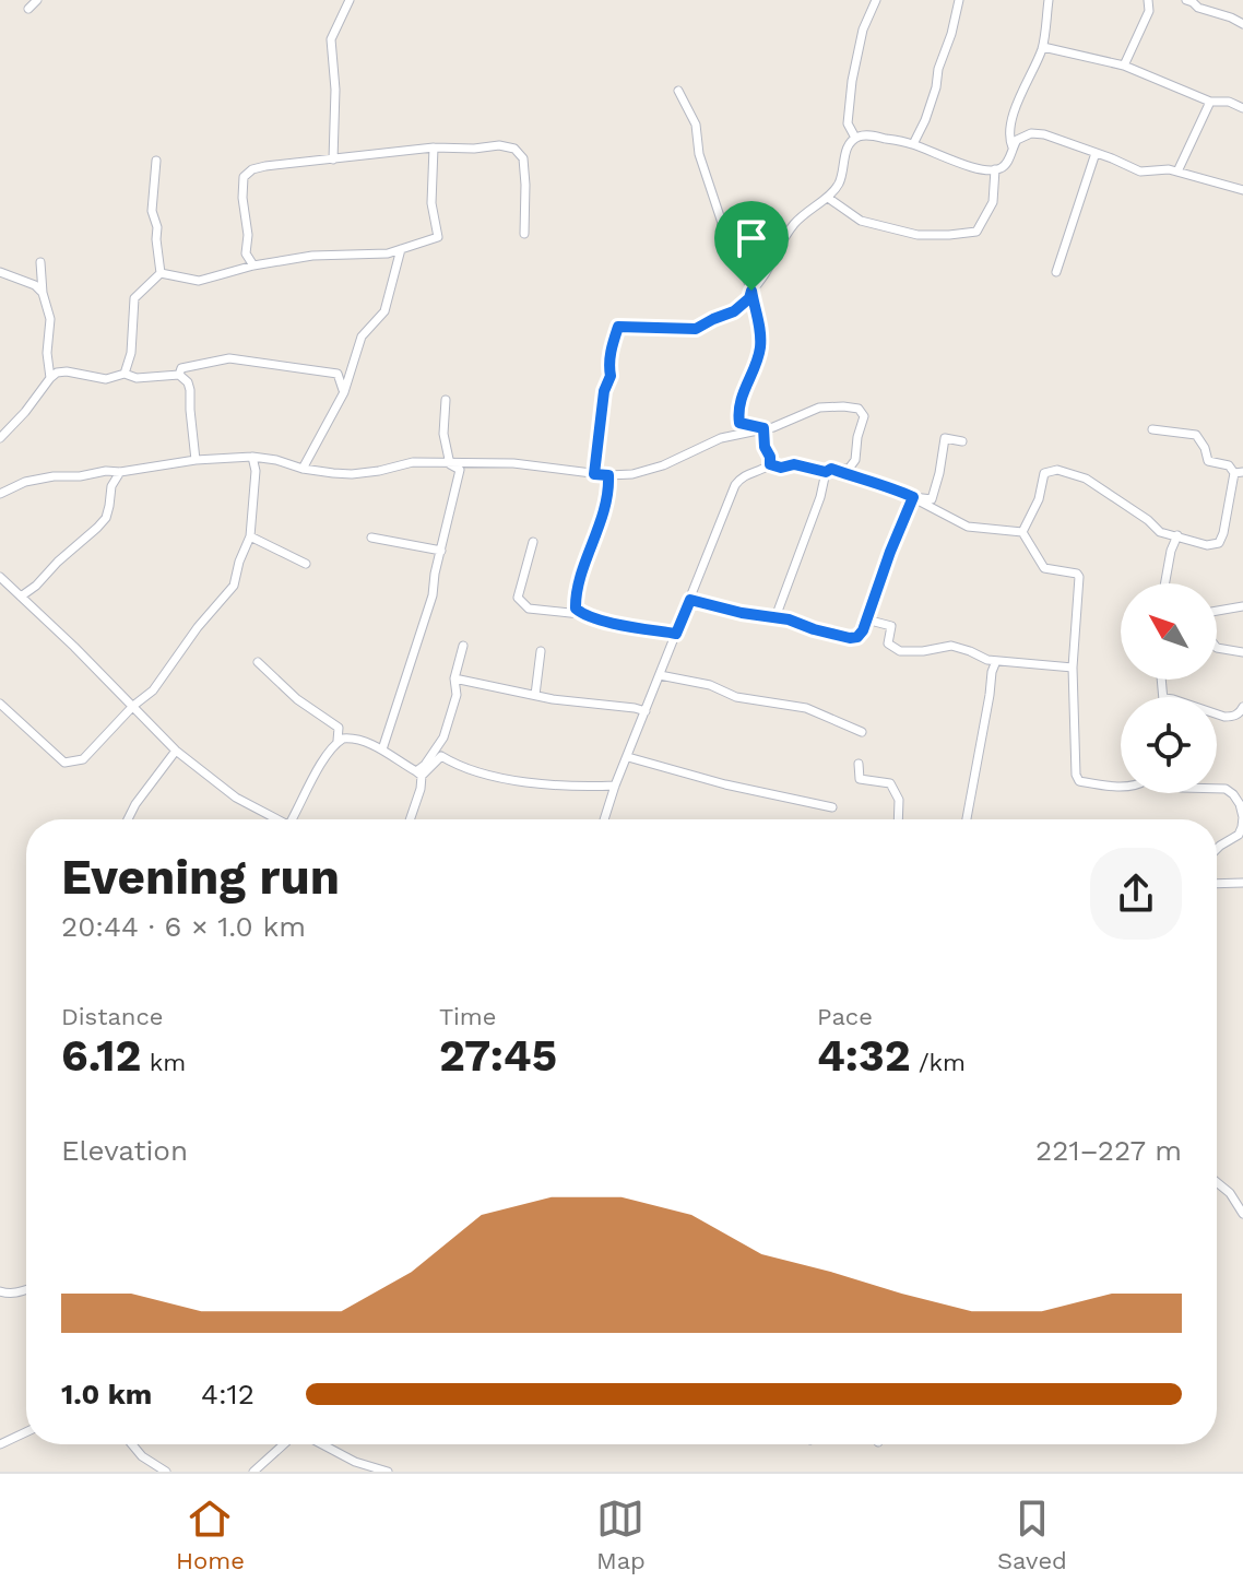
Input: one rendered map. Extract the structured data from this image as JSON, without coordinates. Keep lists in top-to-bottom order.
{
  "north": "top left",
  "page": {
    "heading": ["Evening run", "20:44 · 6 × 1.0 km"],
    "stats": [
      ["Distance", "6.12 km"],
      ["Time", "27:45"],
      ["Pace", "4:32 /km"]
    ],
    "chart": ["Elevation", "221–227 m"],
    "list": [
      {
        "name": "1.0 km",
        "note": "4:12"
      }
    ],
    "tabs": ["Home", "Map", "Saved"]
  }
}
